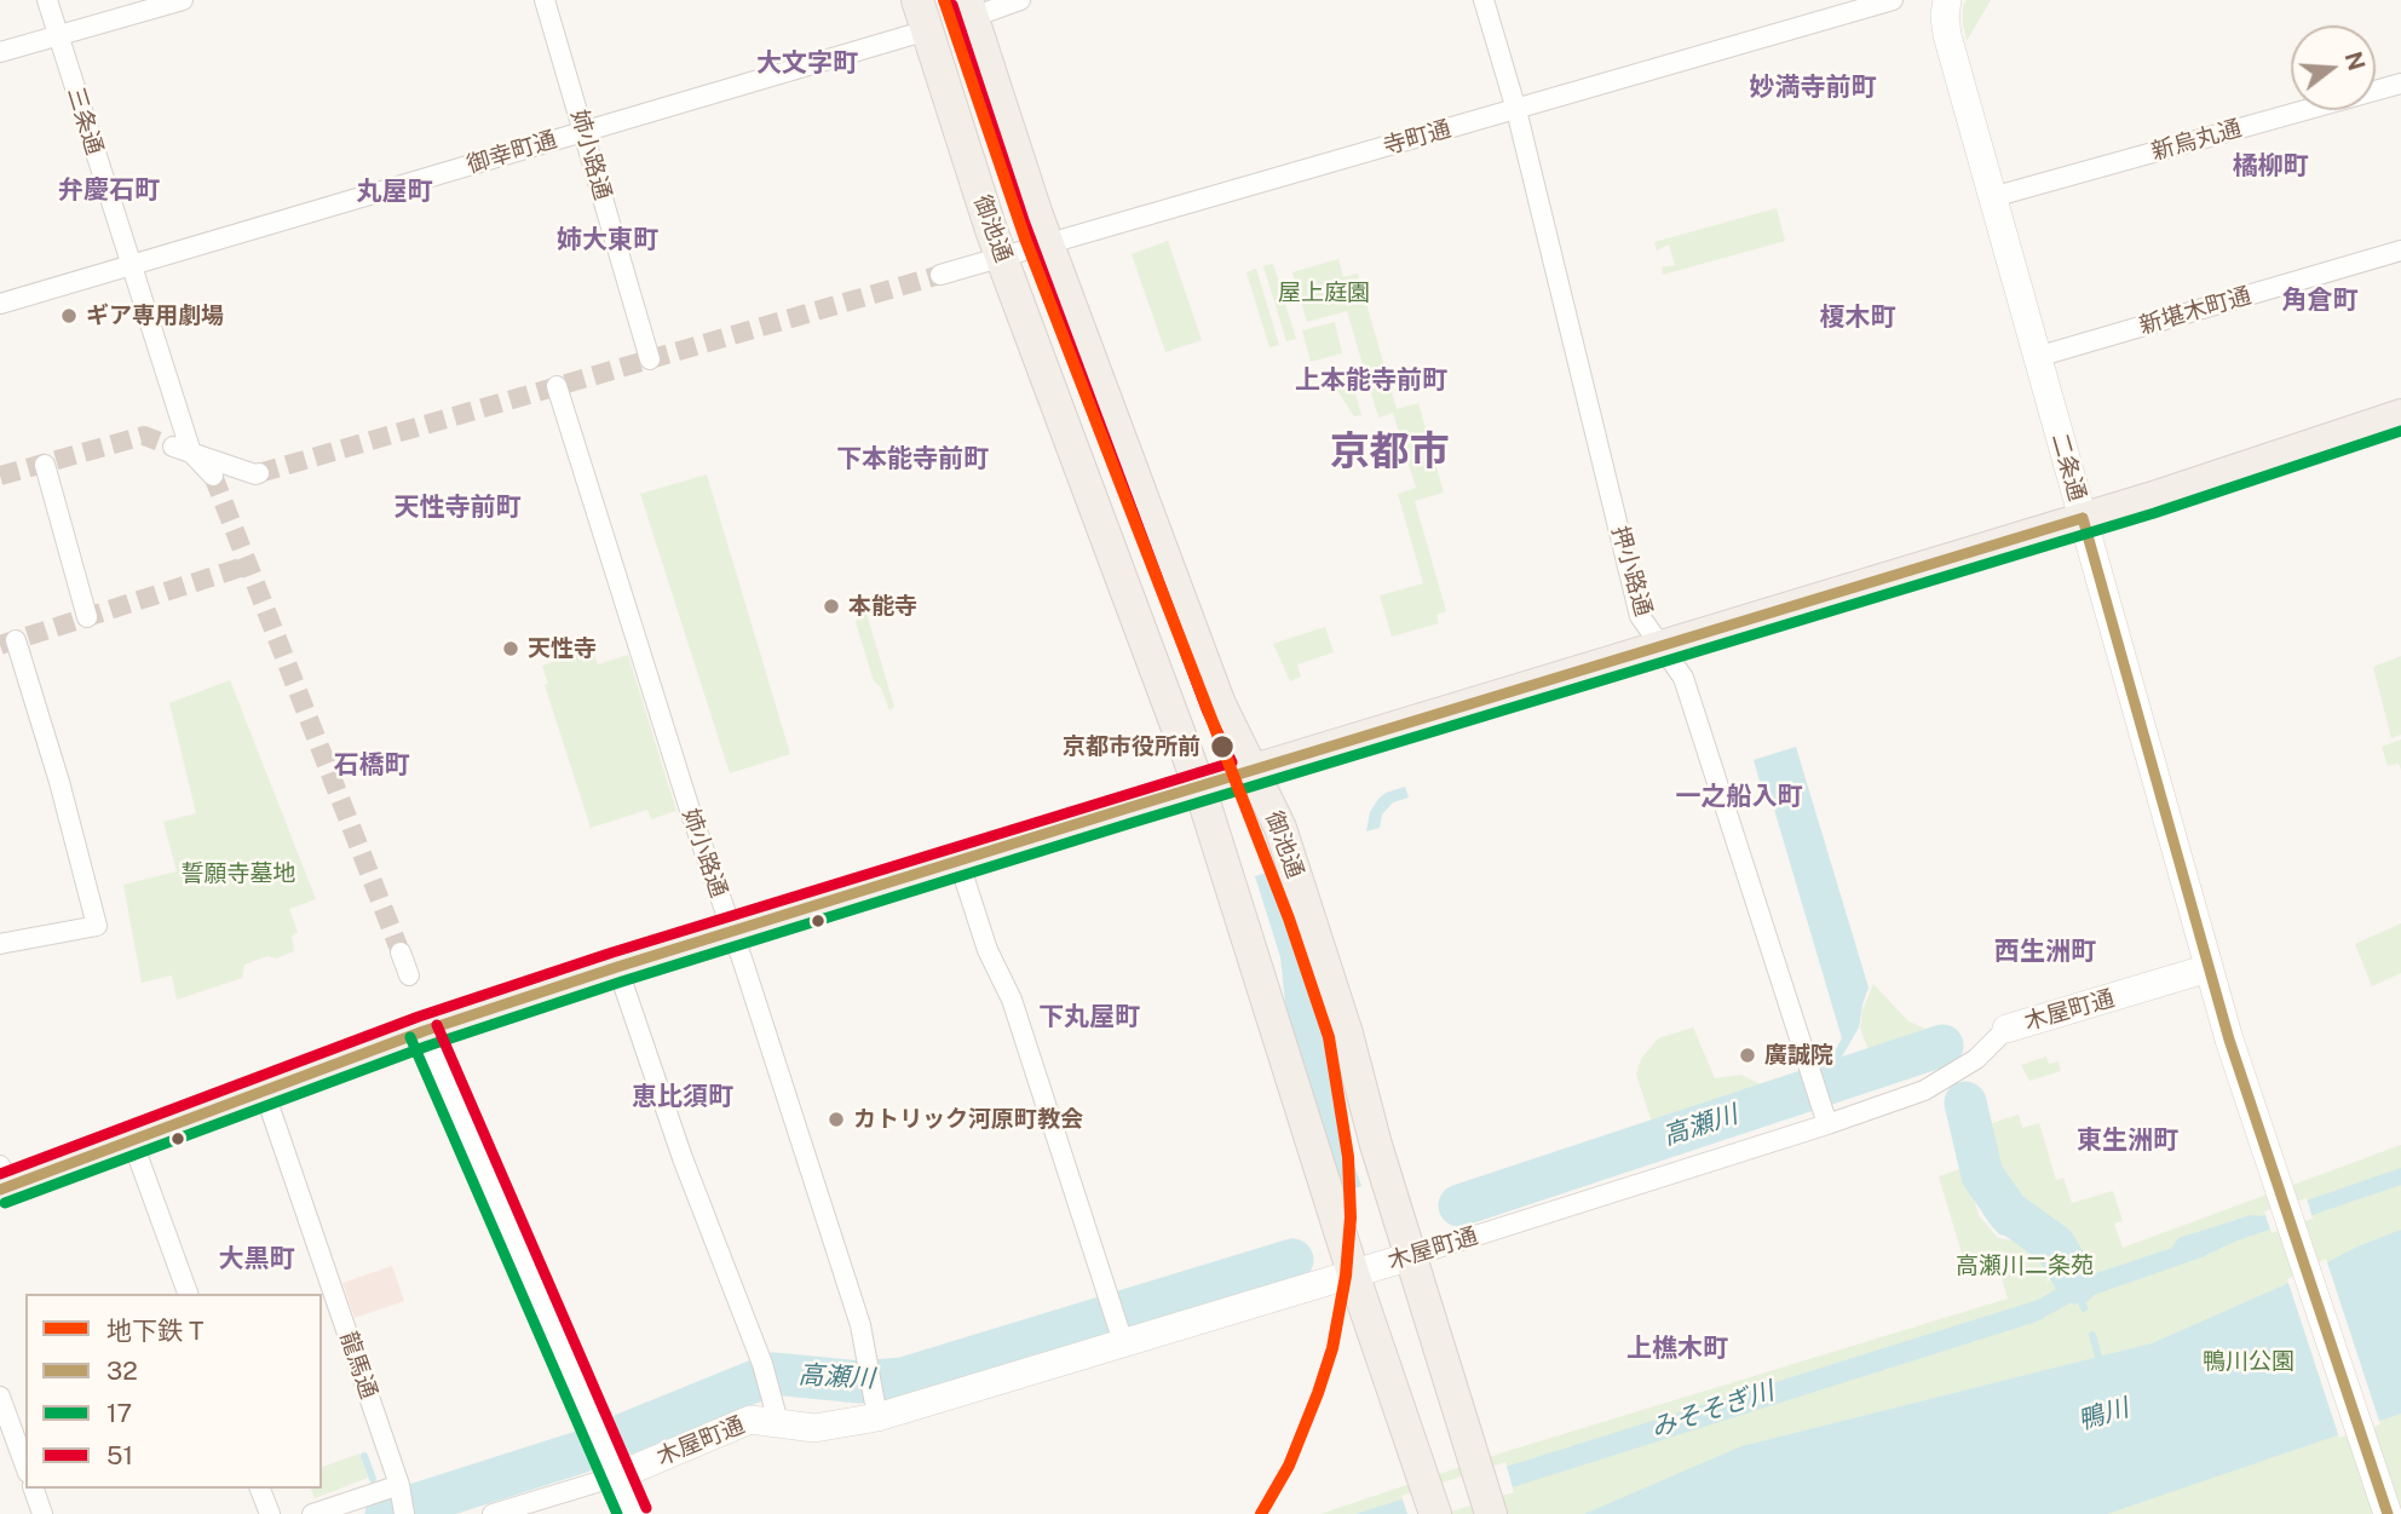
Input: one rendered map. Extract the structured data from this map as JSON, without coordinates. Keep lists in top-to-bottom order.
{
  "streets": {
    "main road": ["御池通"],
    "street": [
      "三条通",
      "寺町通",
      "新烏丸通",
      "御幸町通",
      "姉小路通",
      "新堪木町通",
      "二条通",
      "押小路通",
      "木屋町通",
      "龍馬通"
    ]
  },
  "crossings": [
    ["三条通", "御幸町通"],
    ["寺町通", "御池通"],
    ["寺町通", "押小路通"],
    ["新烏丸通", "二条通"],
    ["御幸町通", "姉小路通"],
    ["御幸町通", "御池通"],
    ["姉小路通", "木屋町通"],
    ["御池通", "木屋町通"],
    ["新堪木町通", "二条通"],
    ["二条通", "木屋町通"],
    ["押小路通", "木屋町通"]
  ],
  "districts": [
    "大文字町",
    "妙満寺前町",
    "橘柳町",
    "弁慶石町",
    "丸屋町",
    "姉大東町",
    "角倉町",
    "榎木町",
    "上本能寺前町",
    "京都市",
    "下本能寺前町",
    "天性寺前町",
    "石橋町",
    "一之船入町",
    "西生洲町",
    "下丸屋町",
    "恵比須町",
    "東生洲町",
    "大黒町",
    "上樵木町"
  ],
  "water": ["高瀬川", "みそそぎ川", "鴨川"],
  "parks": [
    "屋上庭園",
    "誓願寺墓地",
    "高瀬川二条苑",
    "鴨川公園"
  ],
  "places": [
    "ギア専用劇場",
    "本能寺",
    "天性寺",
    "京都市役所前",
    "廣誠院",
    "カトリック河原町教会"
  ],
  "lines": [
    "metro line T",
    "transit line 51",
    "transit line 17",
    "transit line 32"
  ],
  "legend": [
    "地下鉄 T",
    "32",
    "17",
    "51"
  ],
  "north": "right"
}
